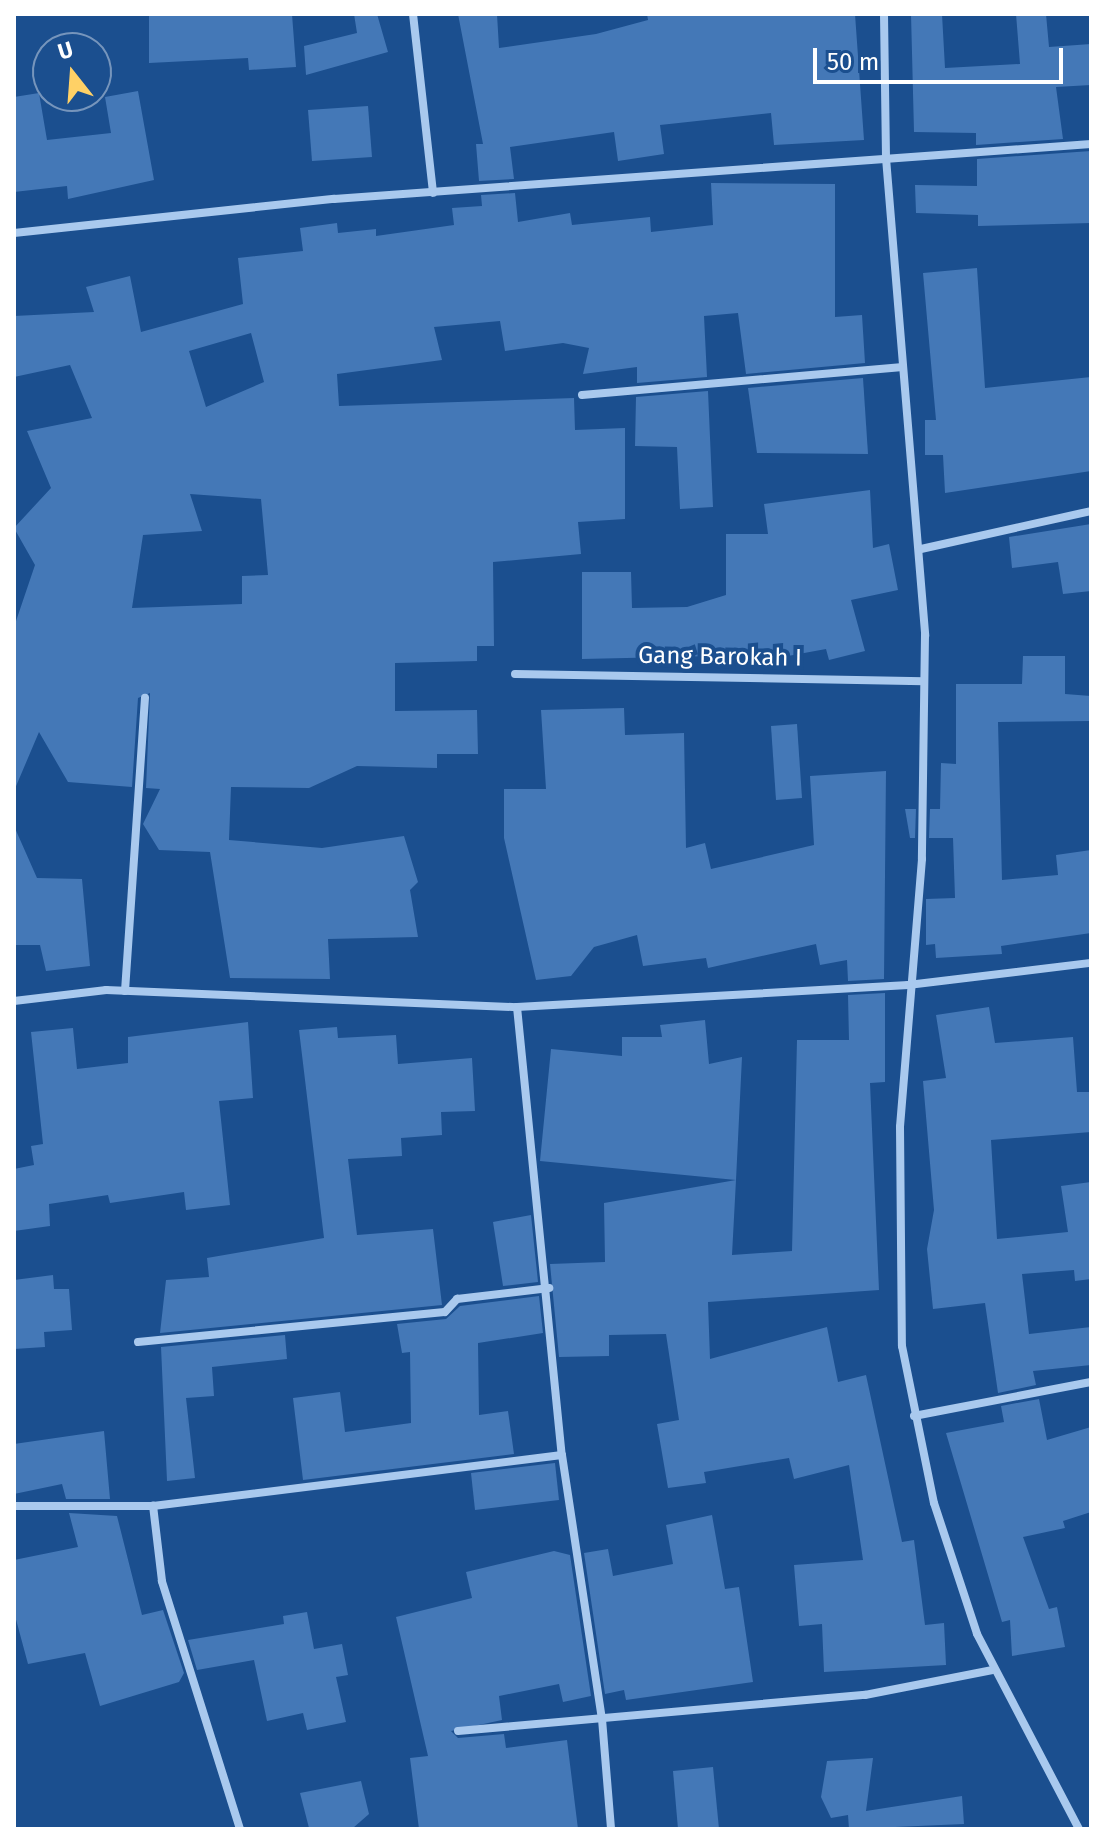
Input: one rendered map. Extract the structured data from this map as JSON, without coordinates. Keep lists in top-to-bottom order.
{
  "streets": {
    "street": ["Gang Barokah I"]
  },
  "scale_bar": "50 m",
  "north": "top"
}
